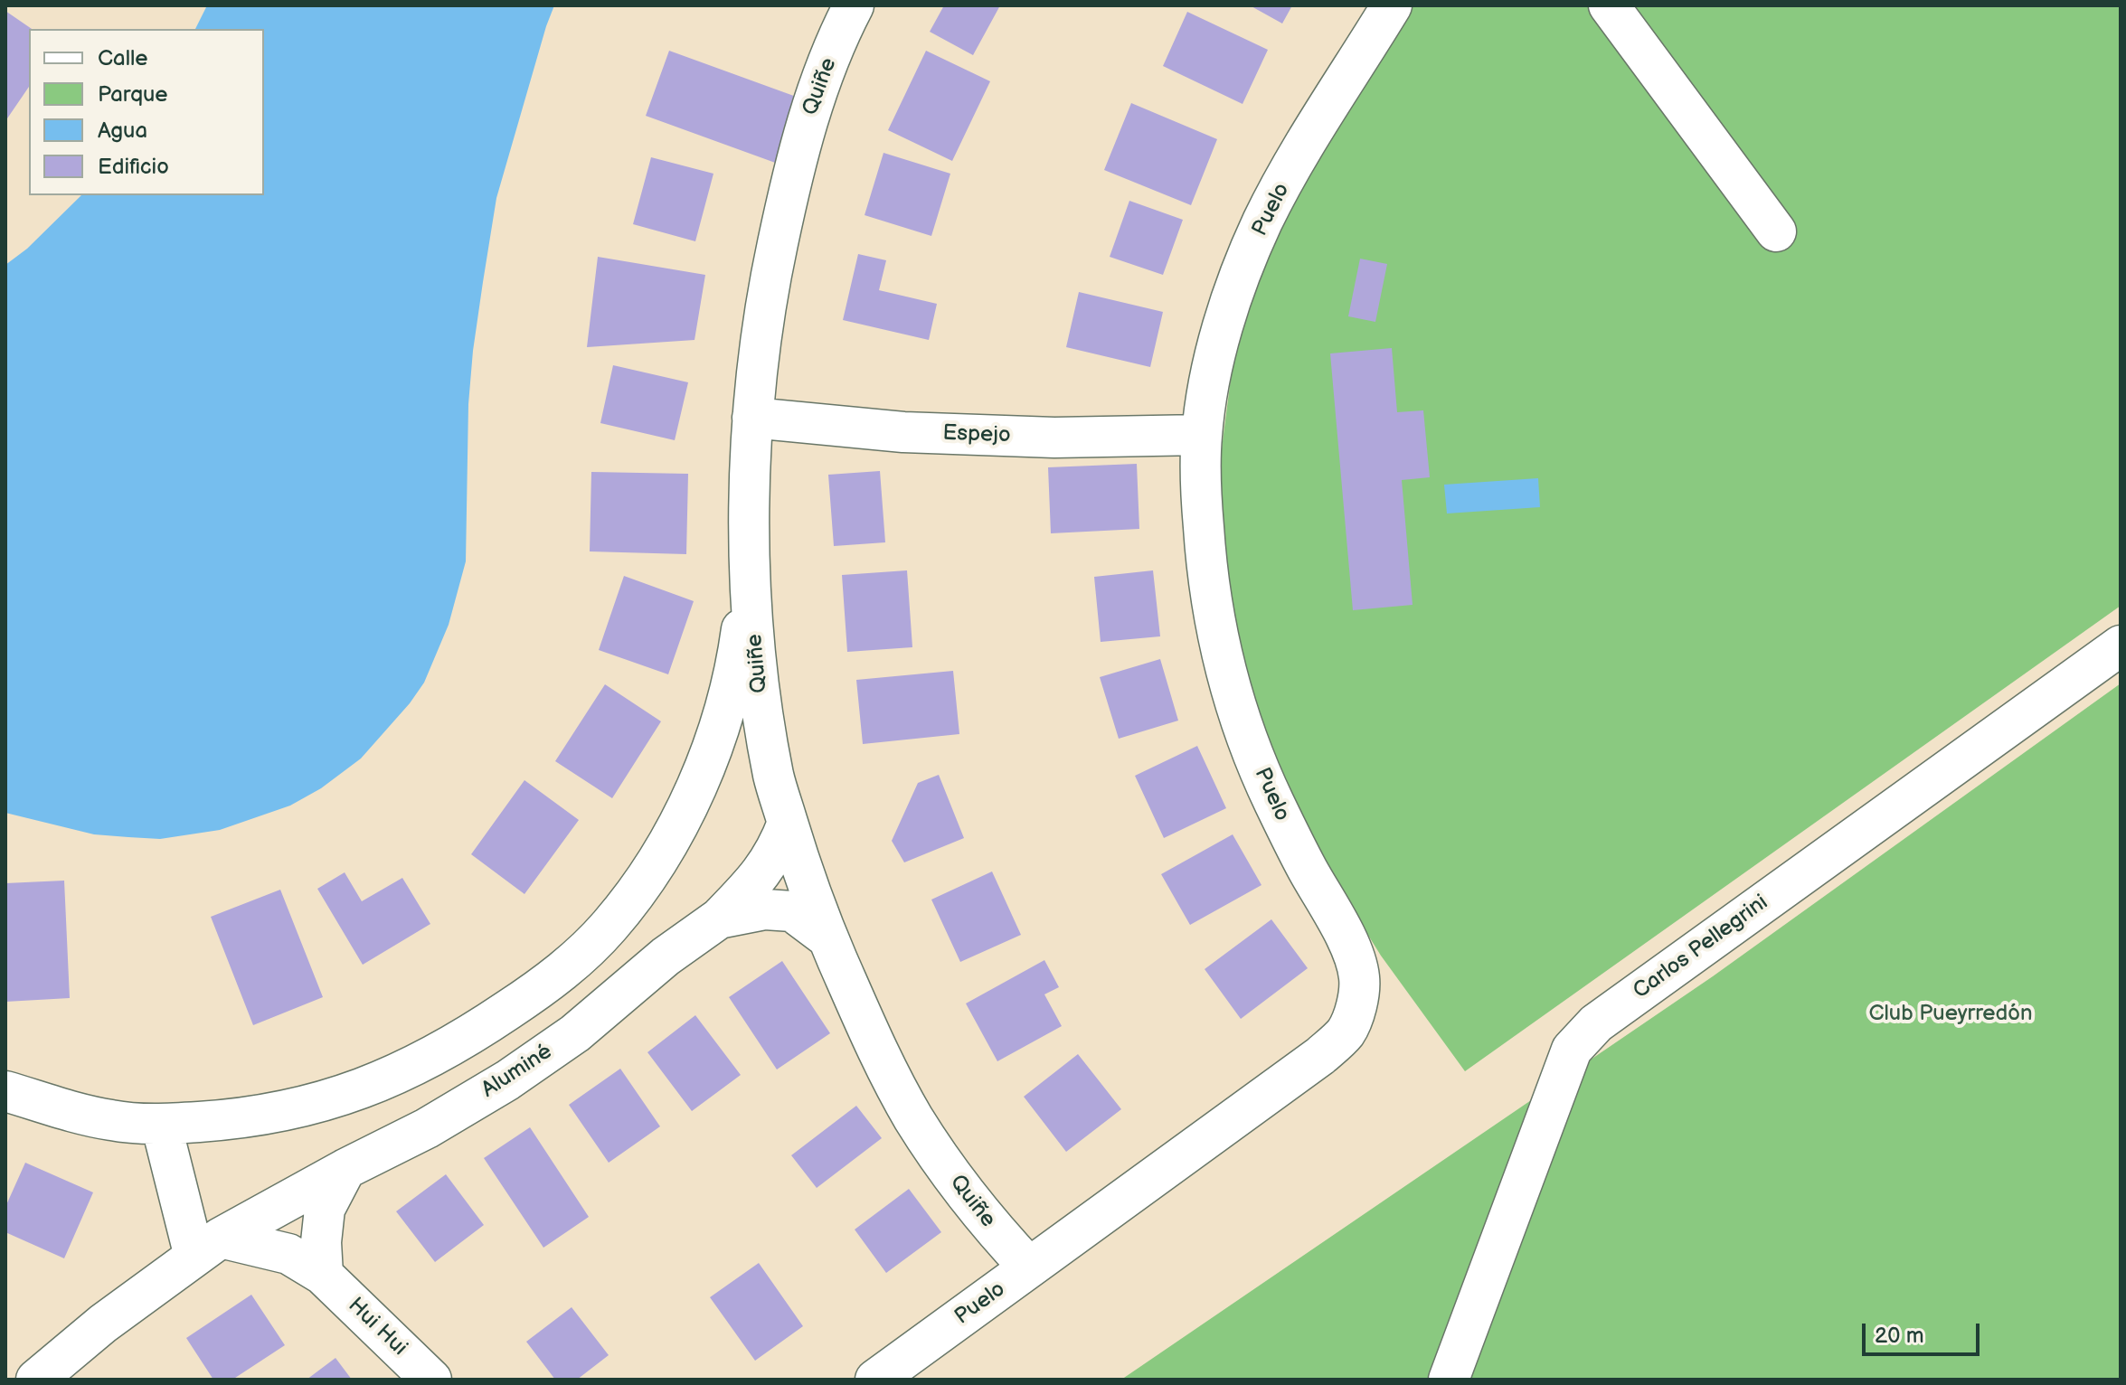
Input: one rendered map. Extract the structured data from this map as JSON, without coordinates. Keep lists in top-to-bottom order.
{
  "streets": {
    "street": [
      "Quiñe",
      "Puelo",
      "Espejo",
      "Carlos Pellegrini",
      "Aluminé",
      "Hui Hui"
    ]
  },
  "crossings": [
    ["Quiñe", "Puelo"],
    ["Quiñe", "Espejo"],
    ["Quiñe", "Aluminé"],
    ["Puelo", "Espejo"],
    ["Aluminé", "Hui Hui"]
  ],
  "parks": ["Club Pueyrredón"],
  "legend": [
    "Calle",
    "Parque",
    "Agua",
    "Edificio"
  ],
  "scale_bar": "20 m"
}
